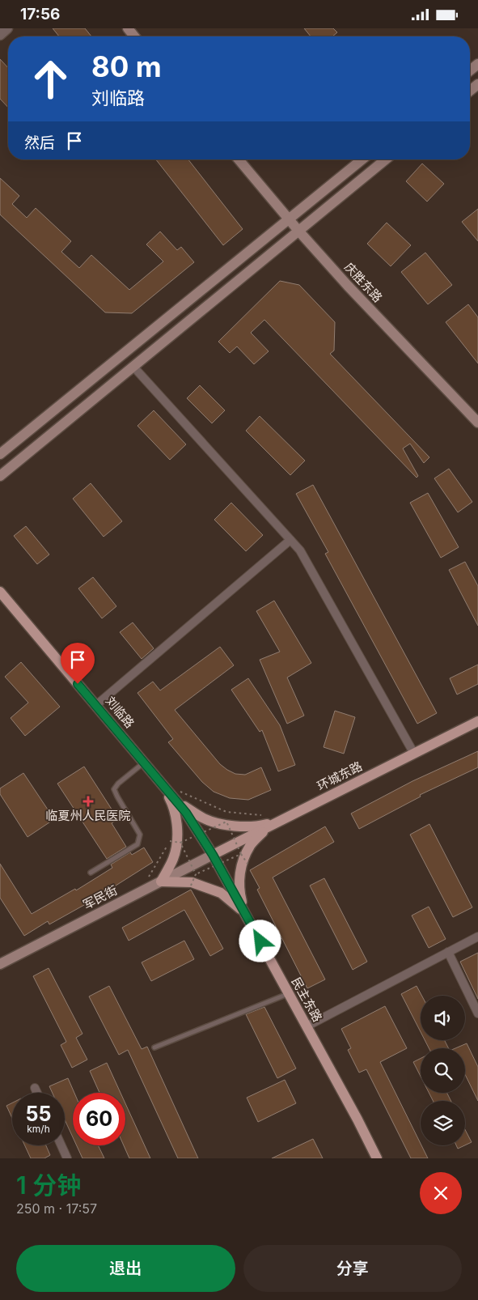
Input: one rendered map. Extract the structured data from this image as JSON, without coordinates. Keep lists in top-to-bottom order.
{
  "streets": {
    "main road": [
      "庆胜东路",
      "刘临路",
      "环城东路",
      "军民街",
      "民主东路"
    ]
  },
  "crossings": [
    ["刘临路", "环城东路"],
    ["刘临路", "军民街"],
    ["刘临路", "民主东路"],
    ["环城东路", "军民街"],
    ["环城东路", "民主东路"],
    ["军民街", "民主东路"]
  ],
  "places": {
    "health": ["临夏州人民医院"]
  },
  "page": {
    "status": "17:56",
    "turn": ["80 m", "刘临路"],
    "then": "然后",
    "speed": "55 km/h",
    "limit": "60",
    "heading": ["1 分钟", "250 m · 17:57"],
    "buttons": ["退出", "分享"]
  }
}
